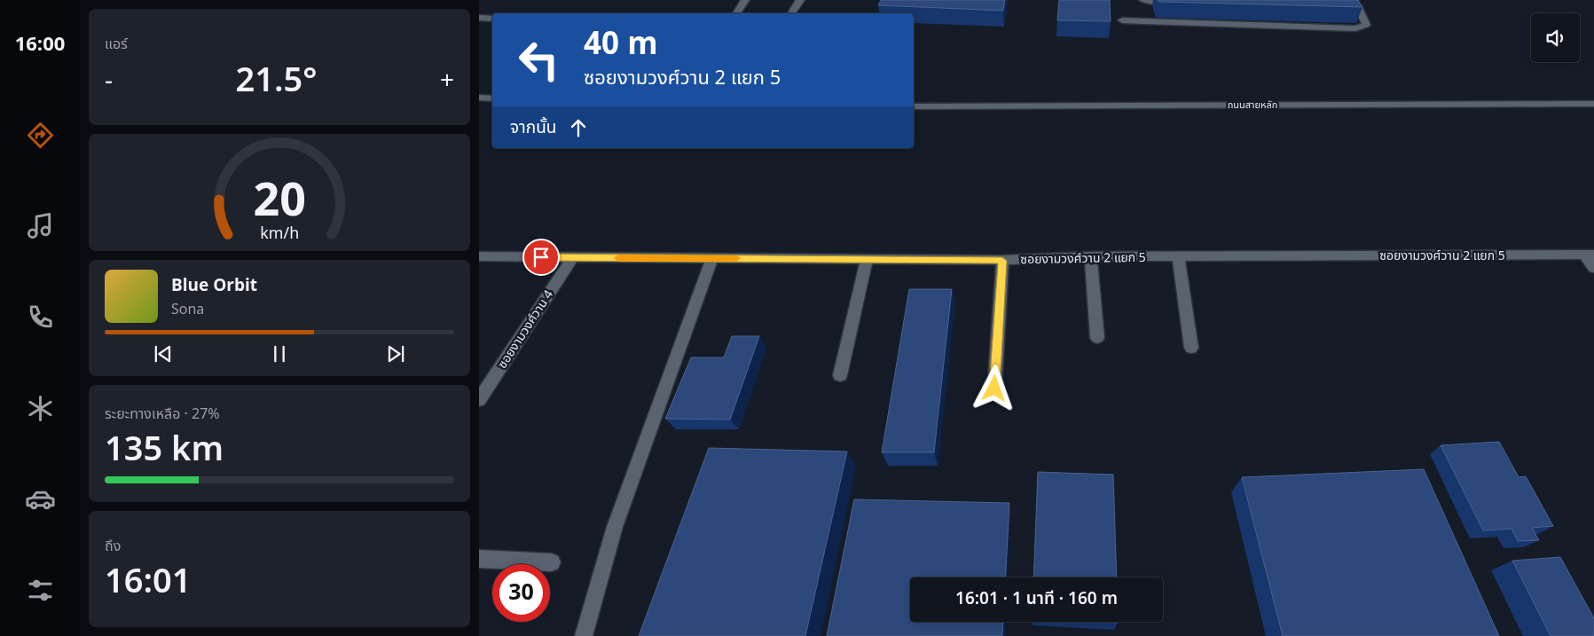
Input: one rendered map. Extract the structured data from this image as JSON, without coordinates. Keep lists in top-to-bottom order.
{
  "streets": {
    "street": ["ถนนสายหลัก", "ซอยงามวงศ์วาน 2 แยก 5", "ซอยงามวงศ์วาน 4"]
  },
  "crossings": [
    ["ซอยงามวงศ์วาน 2 แยก 5", "ซอยงามวงศ์วาน 4"]
  ],
  "page": {
    "tabs": "16:00",
    "tile": [
      "แอร์",
      ["ระยะทางเหลือ · 27%", "135 km"],
      ["ถึง", "16:01"]
    ],
    "turn": ["40 m", "ซอยงามวงศ์วาน 2 แยก 5"],
    "heat": ["−", "21.5°", "+"],
    "then": "จากนั้น",
    "song": ["Blue Orbit", "Sona"],
    "limit": "30",
    "trip": "16:01 · 1 นาที · 160 m",
    "gauge": ["20", "km/h"]
  }
}
